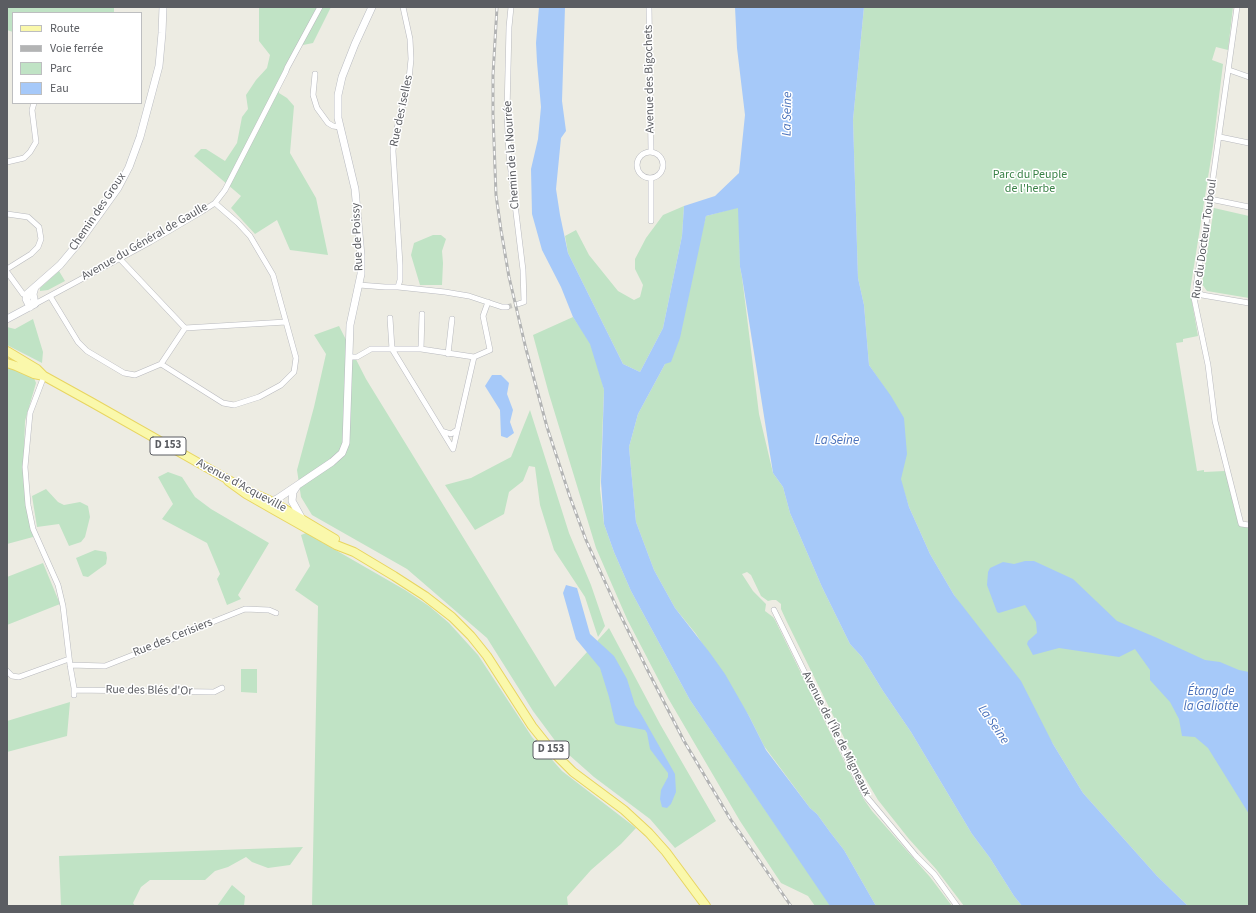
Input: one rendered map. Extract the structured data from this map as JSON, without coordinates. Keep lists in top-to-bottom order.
{
  "streets": {
    "main road": ["D 153", "Avenue d'Acqueville"],
    "street": [
      "Avenue des Bigochets",
      "Rue des Iselles",
      "Chemin de la Nourrée",
      "Chemin des Groux",
      "Rue de Poissy",
      "Rue du Docteur Touboul",
      "Avenue du Général de Gaulle",
      "Rue des Cerisiers",
      "Rue des Blés d'Or",
      "Avenue de l'Île de Migneaux"
    ]
  },
  "crossings": [
    ["Chemin des Groux", "Avenue du Général de Gaulle"],
    ["Rue de Poissy", "Avenue d'Acqueville"],
    ["D 153", "Avenue d'Acqueville"],
    ["Rue des Cerisiers", "Rue des Blés d'Or"]
  ],
  "water": ["La Seine", "Étang de la Galiotte"],
  "parks": ["Parc du Peuple de l'herbe"],
  "legend": [
    "Route",
    "Voie ferrée",
    "Parc",
    "Eau"
  ]
}
